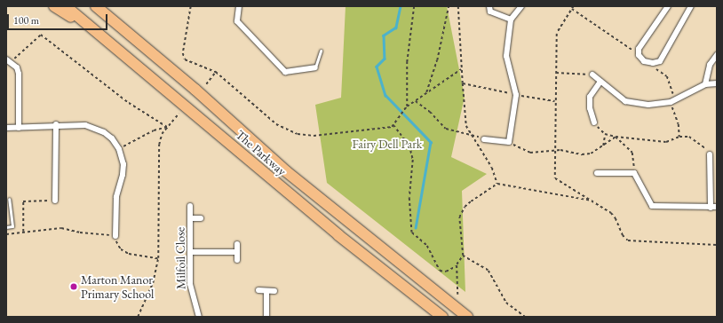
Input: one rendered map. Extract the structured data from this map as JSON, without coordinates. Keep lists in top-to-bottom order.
{
  "streets": {
    "highway": ["The Parkway"],
    "street": ["Milfoil Close"]
  },
  "parks": ["Fairy Dell Park"],
  "places": ["Marton Manor Primary School"],
  "scale_bar": "100 m"
}
